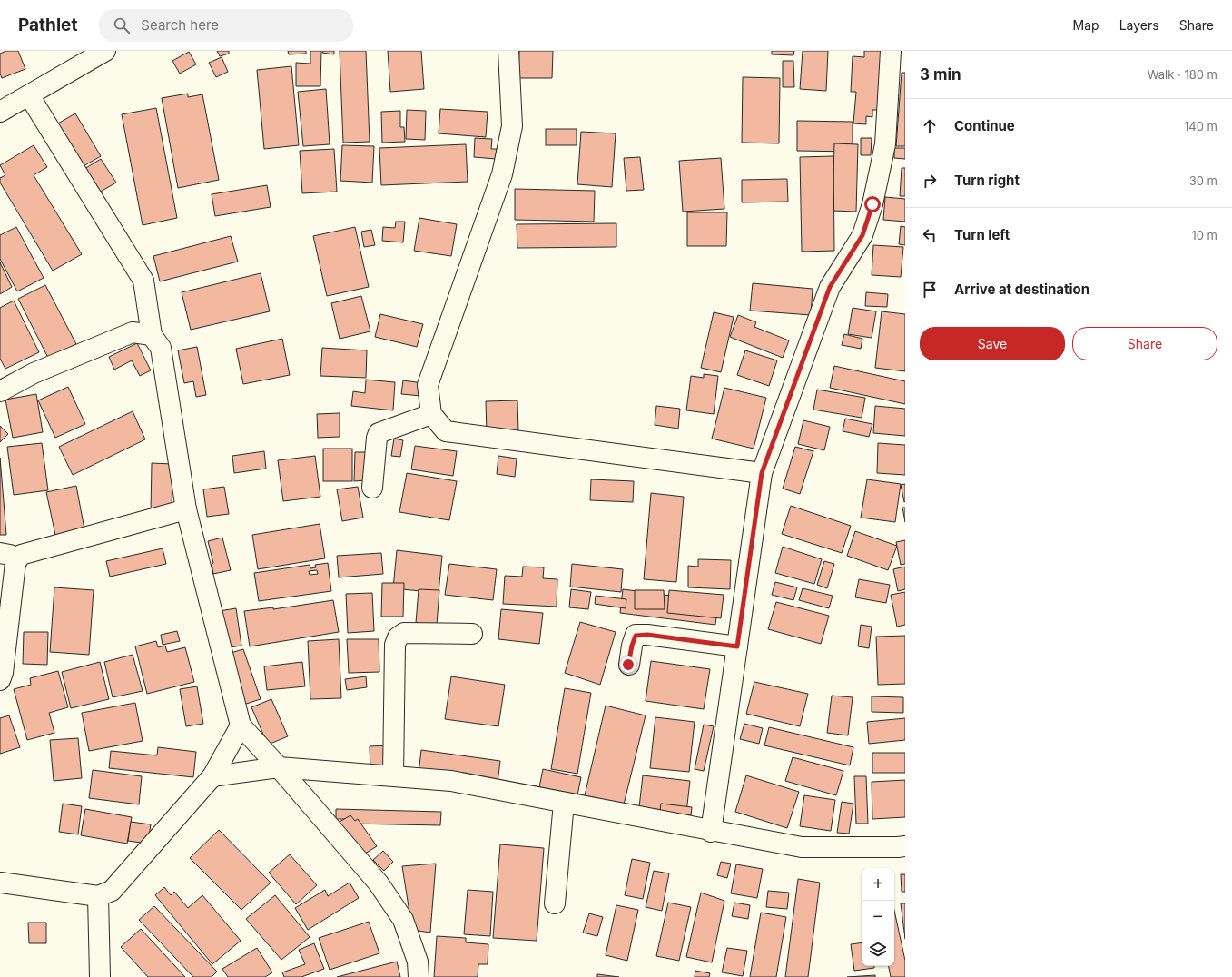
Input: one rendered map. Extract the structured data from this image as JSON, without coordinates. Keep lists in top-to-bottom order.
{
  "page": {
    "header": "Pathlet",
    "search": "Search here",
    "nav": ["Map", "Layers", "Share"],
    "heading": ["3 min", "Walk · 180 m"],
    "list": [
      ["Continue", "140 m"],
      ["Turn right", "30 m"],
      ["Turn left", "10 m"],
      "Arrive at destination"
    ],
    "buttons": ["Save", "Share"],
    "map_buttons": ["+", "−"]
  }
}
